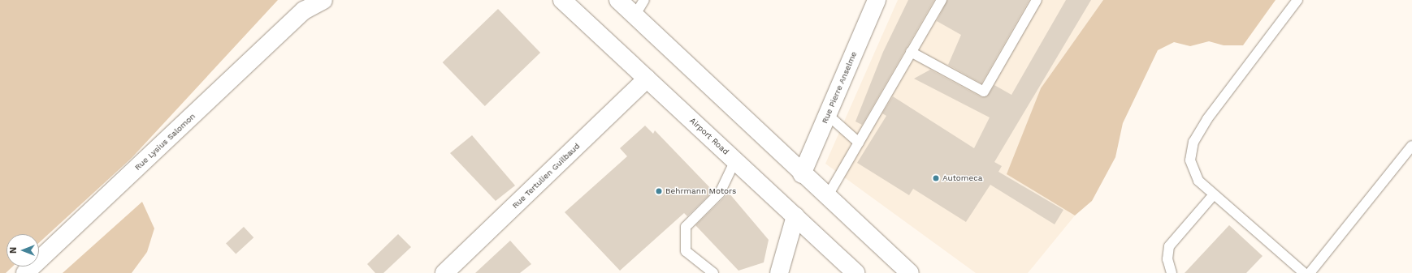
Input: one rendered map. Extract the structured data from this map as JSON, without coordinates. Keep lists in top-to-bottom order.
{
  "streets": {
    "street": [
      "Rue Pierre Anselme",
      "Airport Road",
      "Rue Lysius Salomon",
      "Rue Tertulien Guilbaud"
    ]
  },
  "crossings": [
    ["Airport Road", "Rue Tertulien Guilbaud"]
  ],
  "places": ["Automeca", "Behrmann Motors"],
  "north": "left"
}
